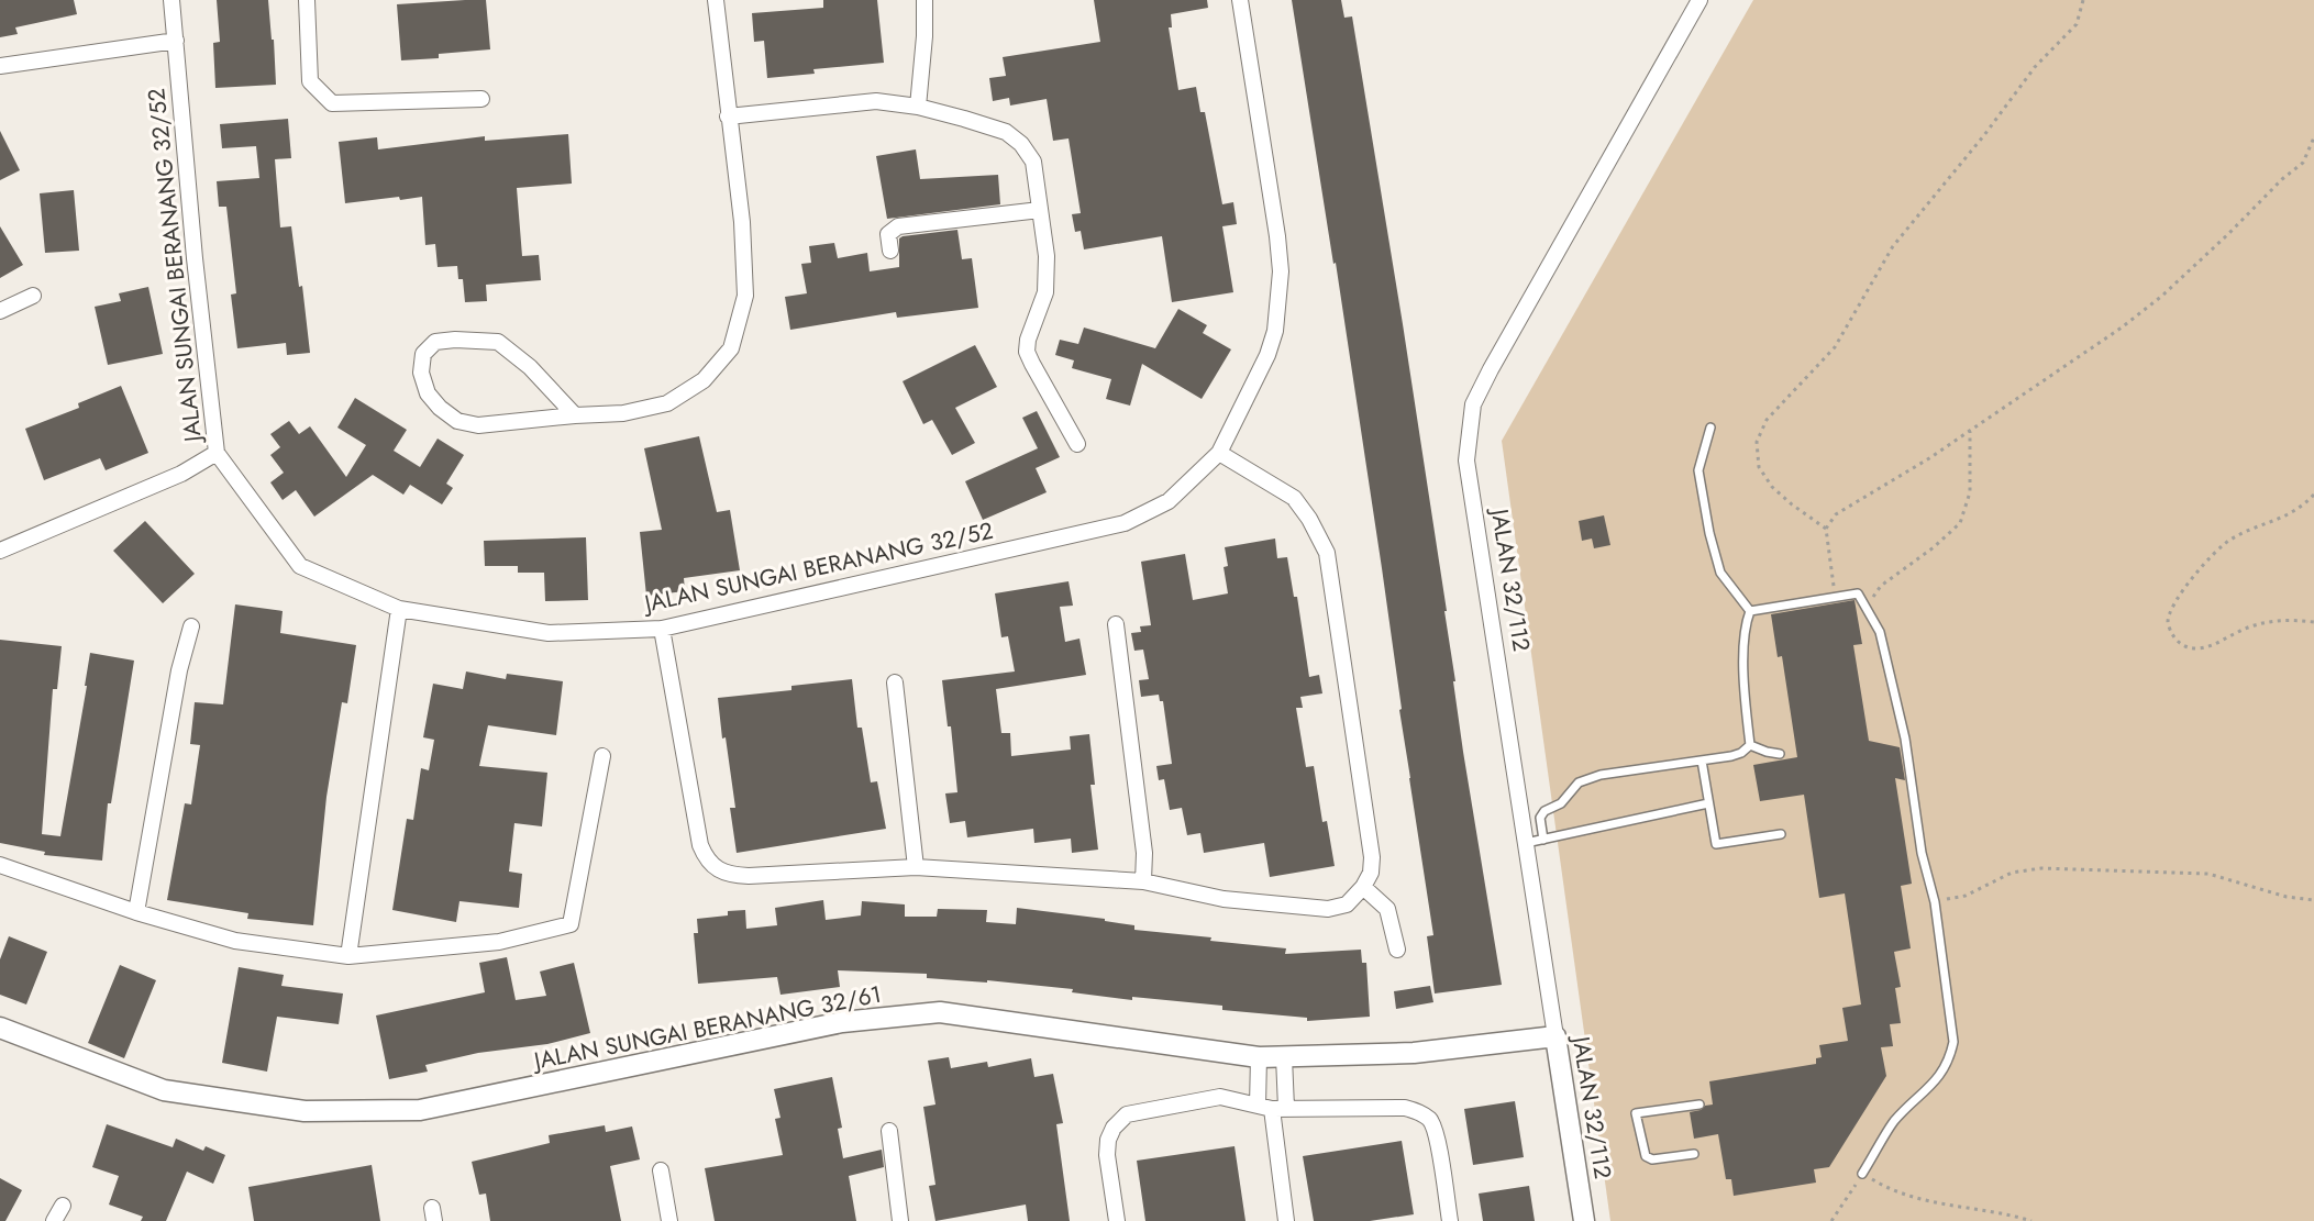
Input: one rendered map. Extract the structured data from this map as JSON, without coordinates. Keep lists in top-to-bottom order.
{
  "streets": {
    "street": ["JALAN SUNGAI BERANANG 32/52", "JALAN 32/112", "JALAN SUNGAI BERANANG 32/61"]
  },
  "crossings": [
    ["JALAN 32/112", "JALAN SUNGAI BERANANG 32/61"]
  ]
}
